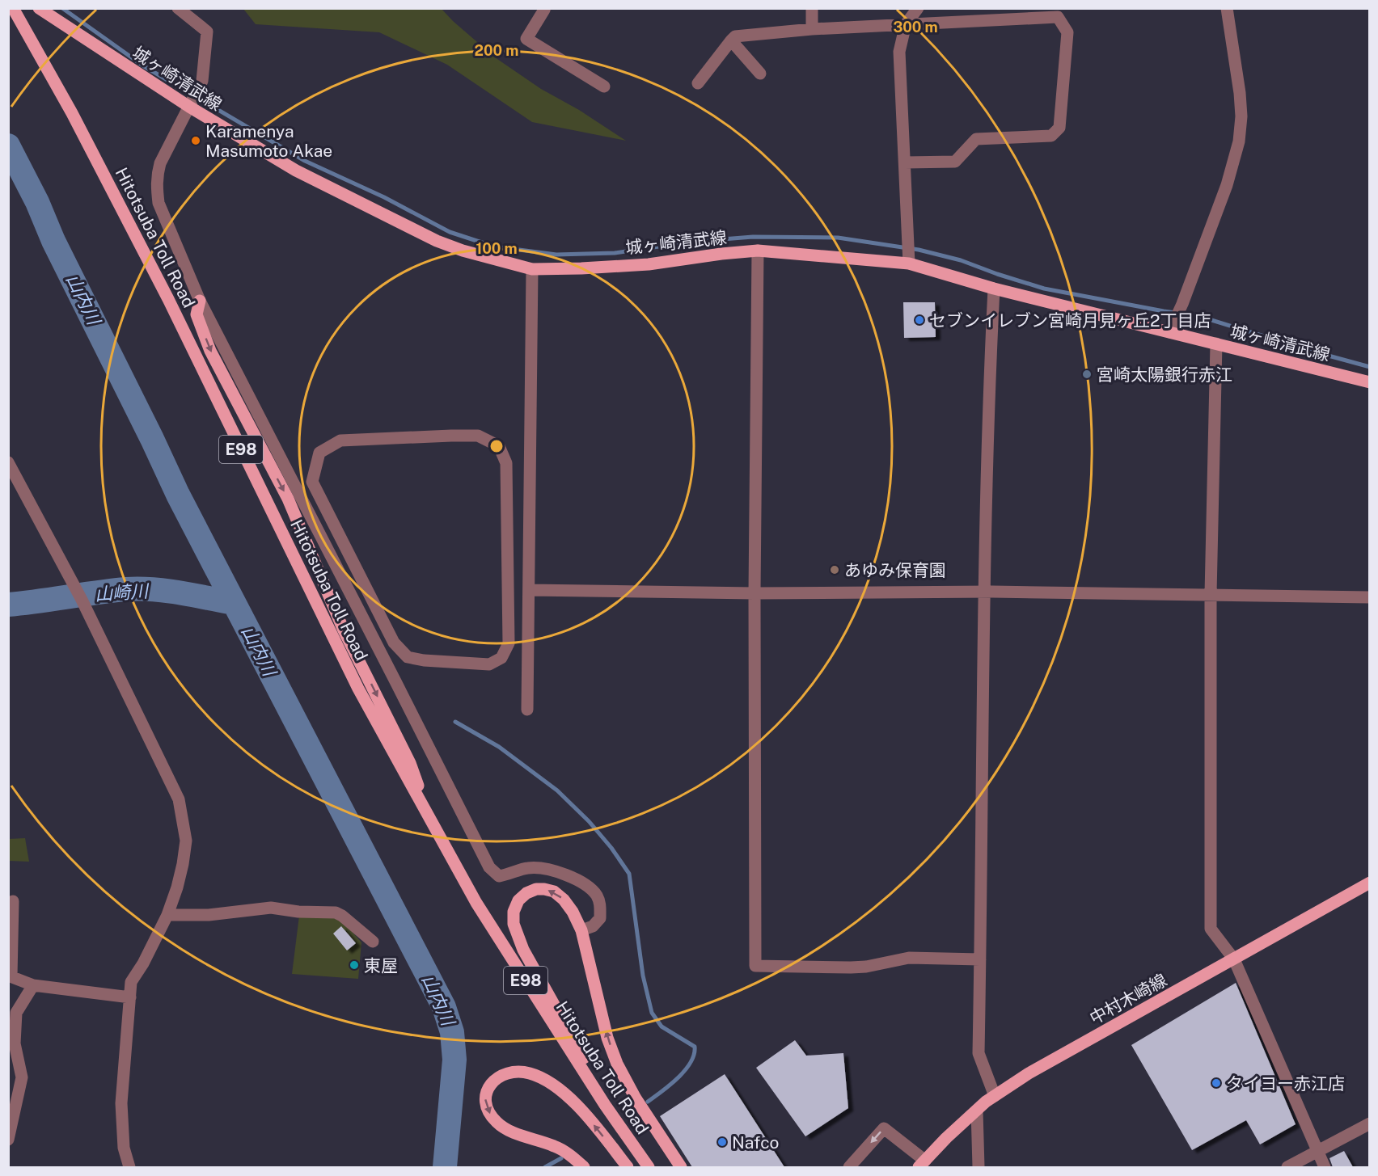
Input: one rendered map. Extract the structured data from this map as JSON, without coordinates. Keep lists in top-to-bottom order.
{
  "streets": {
    "main road": [
      "城ヶ崎清武線",
      "Hitotsuba Toll Road",
      "E98",
      "中村木崎線"
    ]
  },
  "water": ["山内川", "山崎川"],
  "places": [
    "Karamenya Masumoto Akae",
    "セブンイレブン宮崎月見ヶ丘2丁目店",
    "宮崎太陽銀行赤江",
    "あゆみ保育園",
    "東屋",
    "タイヨー赤江店",
    "Nafco"
  ],
  "rings": ["300 m", "200 m", "100 m"]
}
